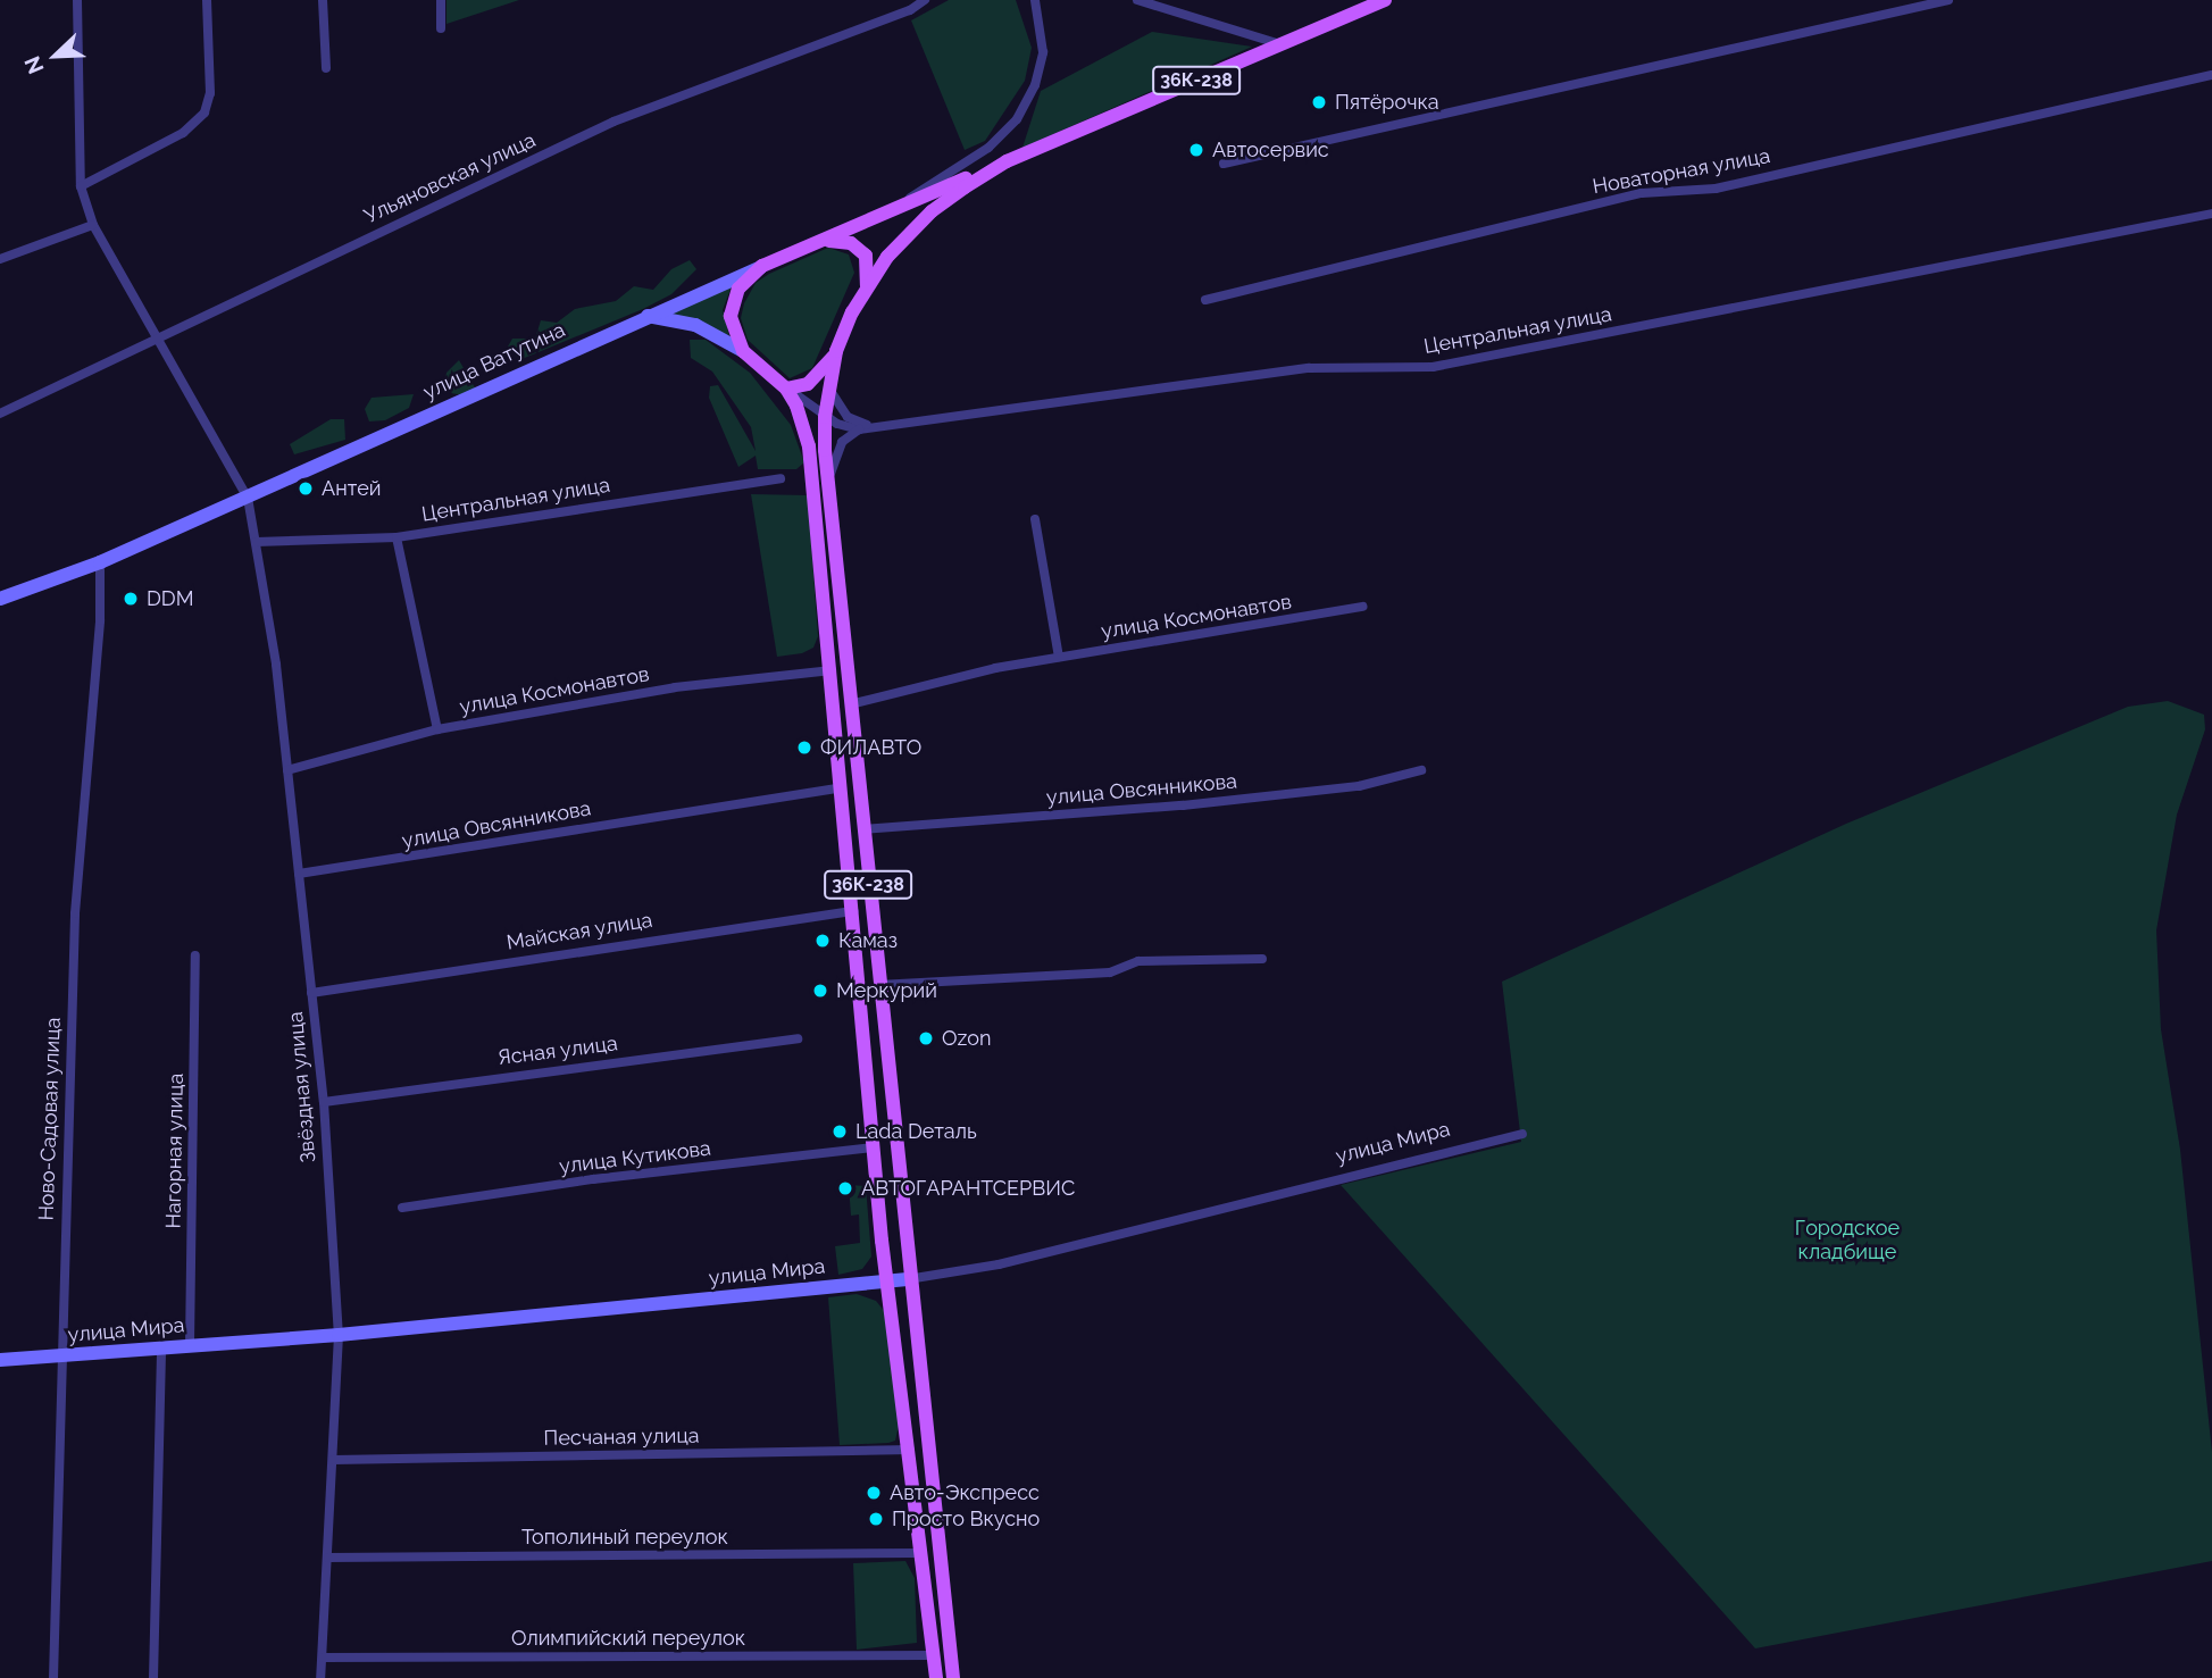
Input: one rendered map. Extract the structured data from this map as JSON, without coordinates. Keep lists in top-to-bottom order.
{
  "streets": {
    "main road": ["36К-238", "улица Ватутина", "улица Мира"],
    "street": [
      "Новаторная улица",
      "Ульяновская улица",
      "Центральная улица",
      "улица Космонавтов",
      "улица Овсянникова",
      "Майская улица",
      "Ясная улица",
      "Звёздная улица",
      "Ново-Садовая улица",
      "Нагорная улица",
      "улица Кутикова",
      "Песчаная улица",
      "Тополиный переулок",
      "Олимпийский переулок"
    ]
  },
  "crossings": [
    ["36К-238", "улица Ватутина"],
    ["36К-238", "улица Космонавтов"],
    ["36К-238", "улица Овсянникова"],
    ["36К-238", "улица Мира"],
    ["Ульяновская улица", "Звёздная улица"],
    ["Центральная улица", "Звёздная улица"],
    ["улица Ватутина", "Звёздная улица"],
    ["улица Ватутина", "Ново-Садовая улица"],
    ["улица Космонавтов", "Звёздная улица"],
    ["улица Овсянникова", "Звёздная улица"],
    ["Майская улица", "Звёздная улица"],
    ["Ясная улица", "Звёздная улица"],
    ["Звёздная улица", "улица Мира"],
    ["Звёздная улица", "Песчаная улица"],
    ["Звёздная улица", "Тополиный переулок"],
    ["Звёздная улица", "Олимпийский переулок"],
    ["Ново-Садовая улица", "улица Мира"],
    ["улица Мира", "Нагорная улица"]
  ],
  "parks": ["Городское кладбище"],
  "places": [
    "Пятёрочка",
    "Автосервис",
    "Антей",
    "DDM",
    "ФИЛАВТО",
    "Камаз",
    "Меркурий",
    "Ozon",
    "Lada Dеталь",
    "АВТОГАРАНТСЕРВИС",
    "Авто-Экспресс",
    "Просто Вкусно"
  ],
  "north": "bottom left"
}
